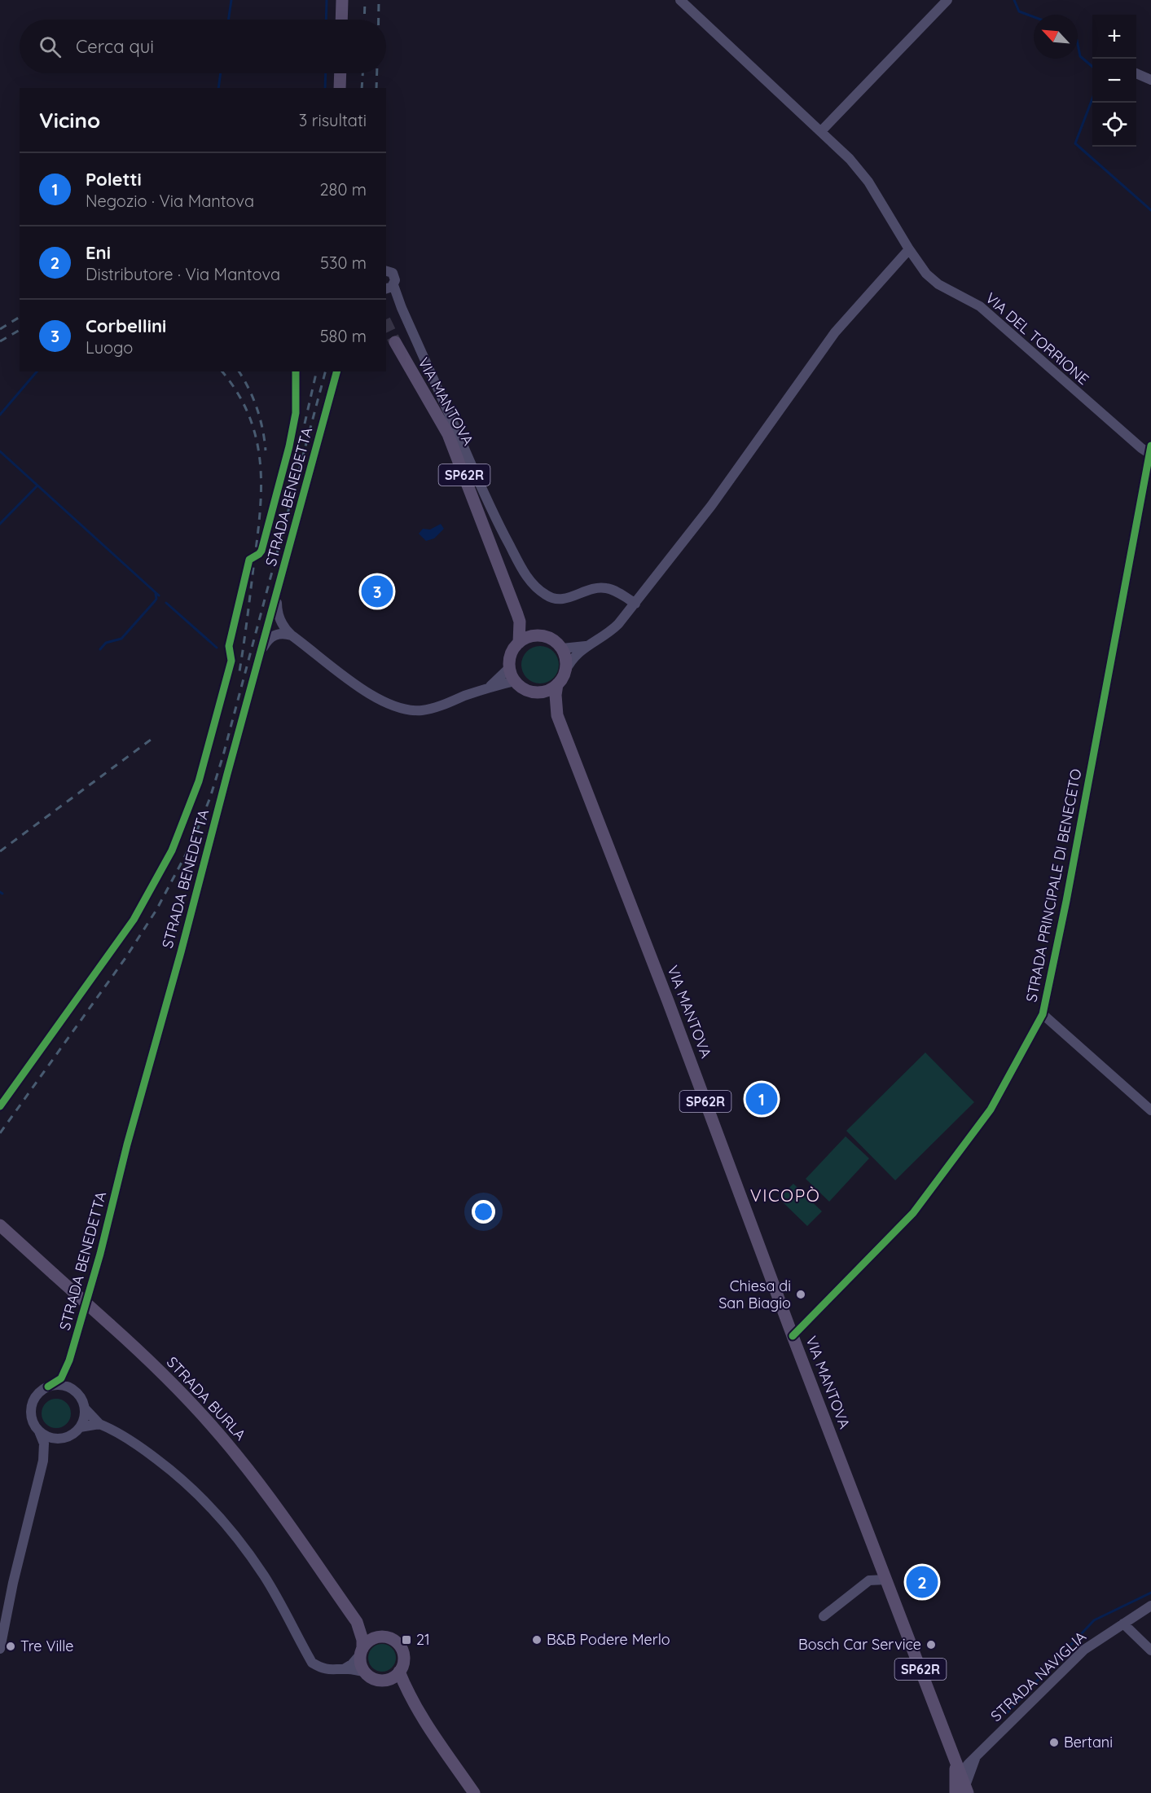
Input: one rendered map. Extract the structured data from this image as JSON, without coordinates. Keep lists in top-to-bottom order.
{
  "streets": {
    "main road": ["VIA MANTOVA", "SP62R", "STRADA BURLA"],
    "street": [
      "VIA DEL TORRIONE",
      "STRADA BENEDETTA",
      "STRADA PRINCIPALE DI BENECETO",
      "STRADA NAVIGLIA"
    ]
  },
  "crossings": [
    ["VIA DEL TORRIONE", "STRADA PRINCIPALE DI BENECETO"],
    ["VIA MANTOVA", "STRADA PRINCIPALE DI BENECETO"],
    ["VIA MANTOVA", "STRADA NAVIGLIA"],
    ["STRADA BENEDETTA", "STRADA BURLA"]
  ],
  "districts": ["VICOPÒ"],
  "places": {
    "other": [
      "Chiesa di San Biagio",
      "B&B Podere Merlo",
      "Bosch Car Service",
      "Tre Ville",
      "Bertani"
    ],
    "transit": ["21"]
  },
  "north": "top left",
  "page": {
    "map_buttons": ["+", "−"],
    "search": "Cerca qui",
    "heading": ["Vicino", "3 risultati"],
    "list": [
      {
        "mark": "1",
        "name": "Poletti",
        "note": "Negozio · Via Mantova",
        "value": "280 m"
      },
      {
        "mark": "2",
        "name": "Eni",
        "note": "Distributore · Via Mantova",
        "value": "530 m"
      },
      {
        "mark": "3",
        "name": "Corbellini",
        "note": "Luogo",
        "value": "580 m"
      }
    ],
    "pins": ["3", "1", "2"]
  }
}
